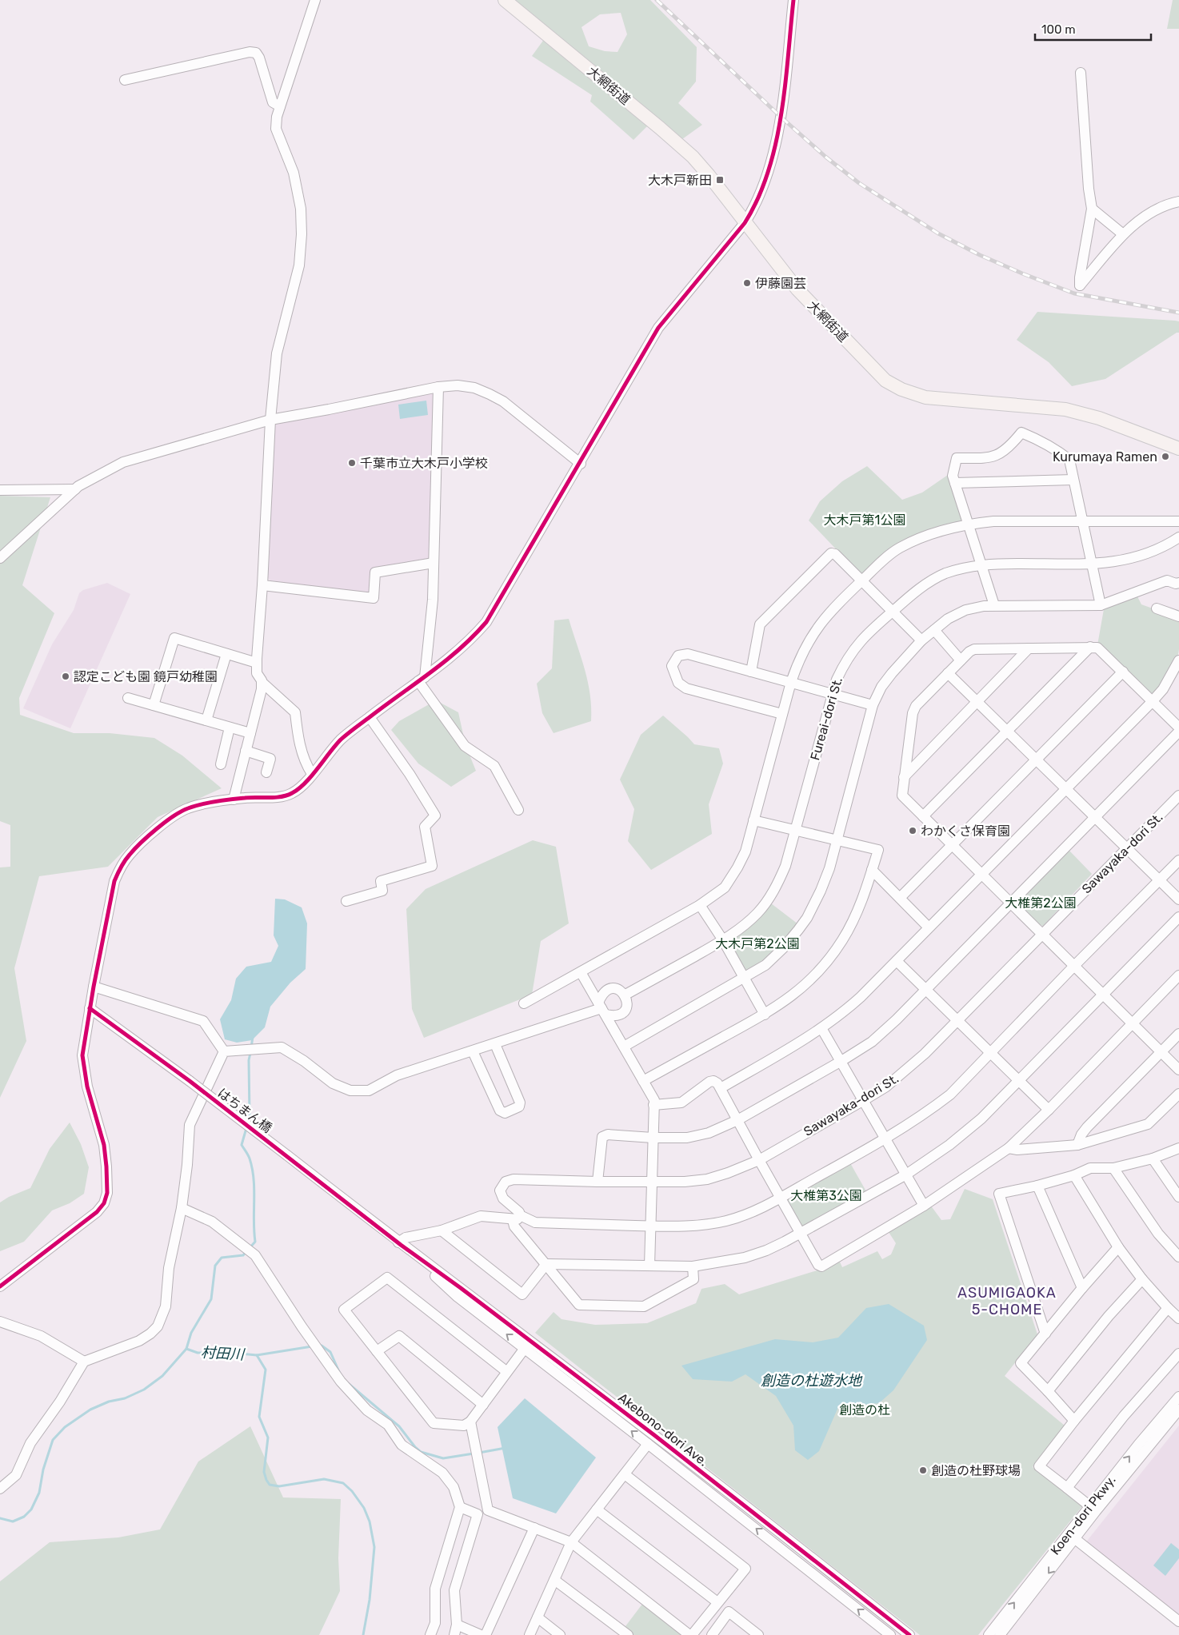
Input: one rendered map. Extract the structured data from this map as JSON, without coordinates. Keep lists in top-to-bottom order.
{
  "streets": {
    "main road": ["大網街道"],
    "street": [
      "Fureai-dori St.",
      "Sawayaka-dori St.",
      "はちまん橋",
      "Akebono-dori Ave.",
      "Koen-dori Pkwy."
    ]
  },
  "crossings": [
    ["はちまん橋", "Akebono-dori Ave."]
  ],
  "districts": ["ASUMIGAOKA 5-CHOME"],
  "water": ["村田川", "創造の杜遊水地"],
  "parks": [
    "大木戸第1公園",
    "大椎第2公園",
    "大木戸第2公園",
    "大椎第3公園",
    "創造の杜"
  ],
  "places": {
    "transit": ["大木戸新田"],
    "other": [
      "伊藤園芸",
      "Kurumaya Ramen",
      "千葉市立大木戸小学校",
      "認定こども園 鏡戸幼稚園",
      "わかくさ保育園",
      "創造の杜野球場"
    ]
  },
  "scale_bar": "100 m"
}
